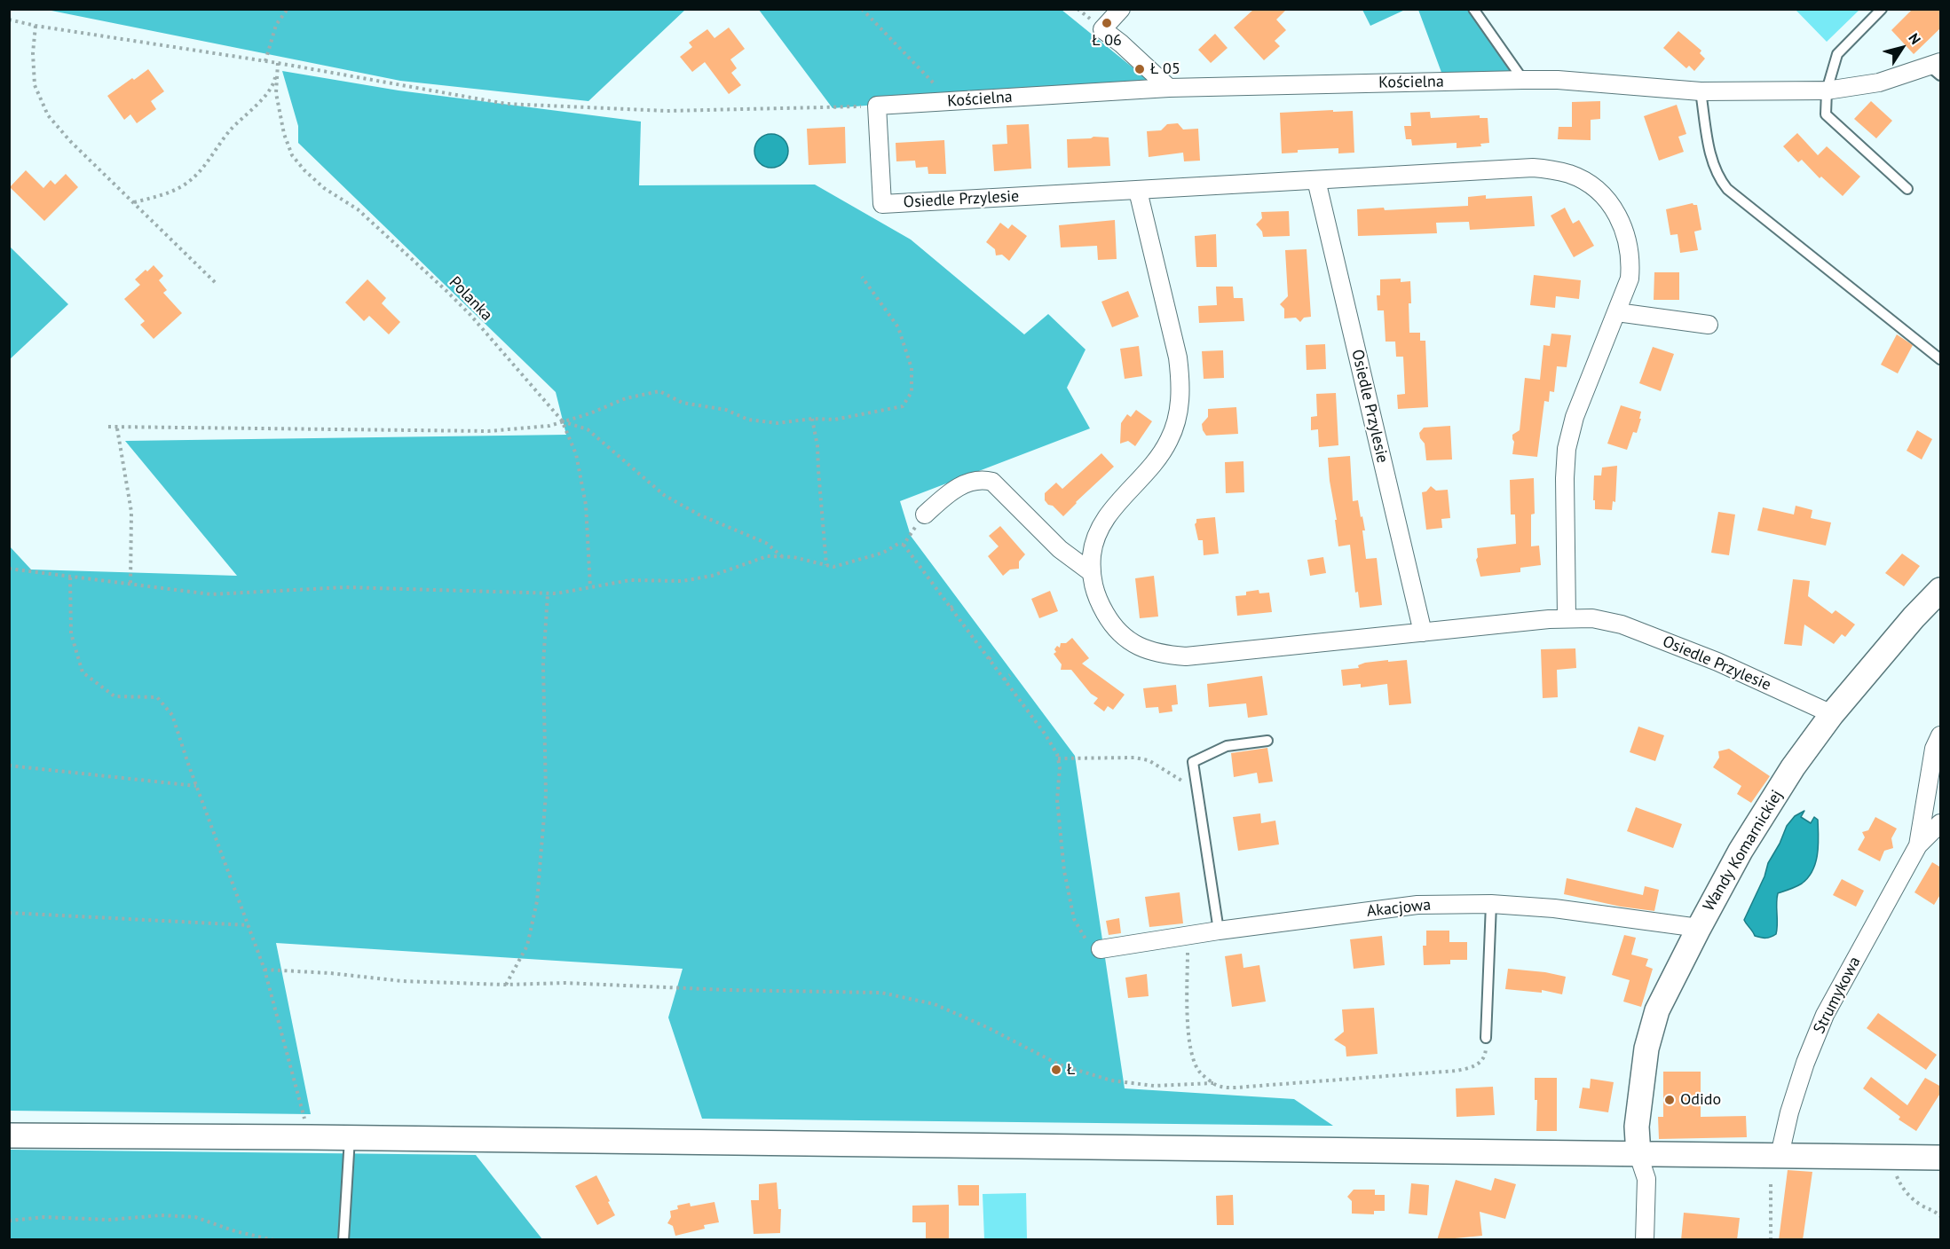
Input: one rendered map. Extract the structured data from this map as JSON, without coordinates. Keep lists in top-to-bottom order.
{
  "streets": {
    "main road": ["Wandy Komarnickiej"],
    "street": [
      "Kościelna",
      "Osiedle Przylesie",
      "Akacjowa",
      "Strumykowa"
    ],
    "path": ["Polanka"]
  },
  "crossings": [
    ["Kościelna", "Osiedle Przylesie"],
    ["Osiedle Przylesie", "Wandy Komarnickiej"],
    ["Wandy Komarnickiej", "Akacjowa"]
  ],
  "places": [
    "Ł 06",
    "Ł 05",
    "Ł",
    "Odido"
  ],
  "north": "top right"
}
